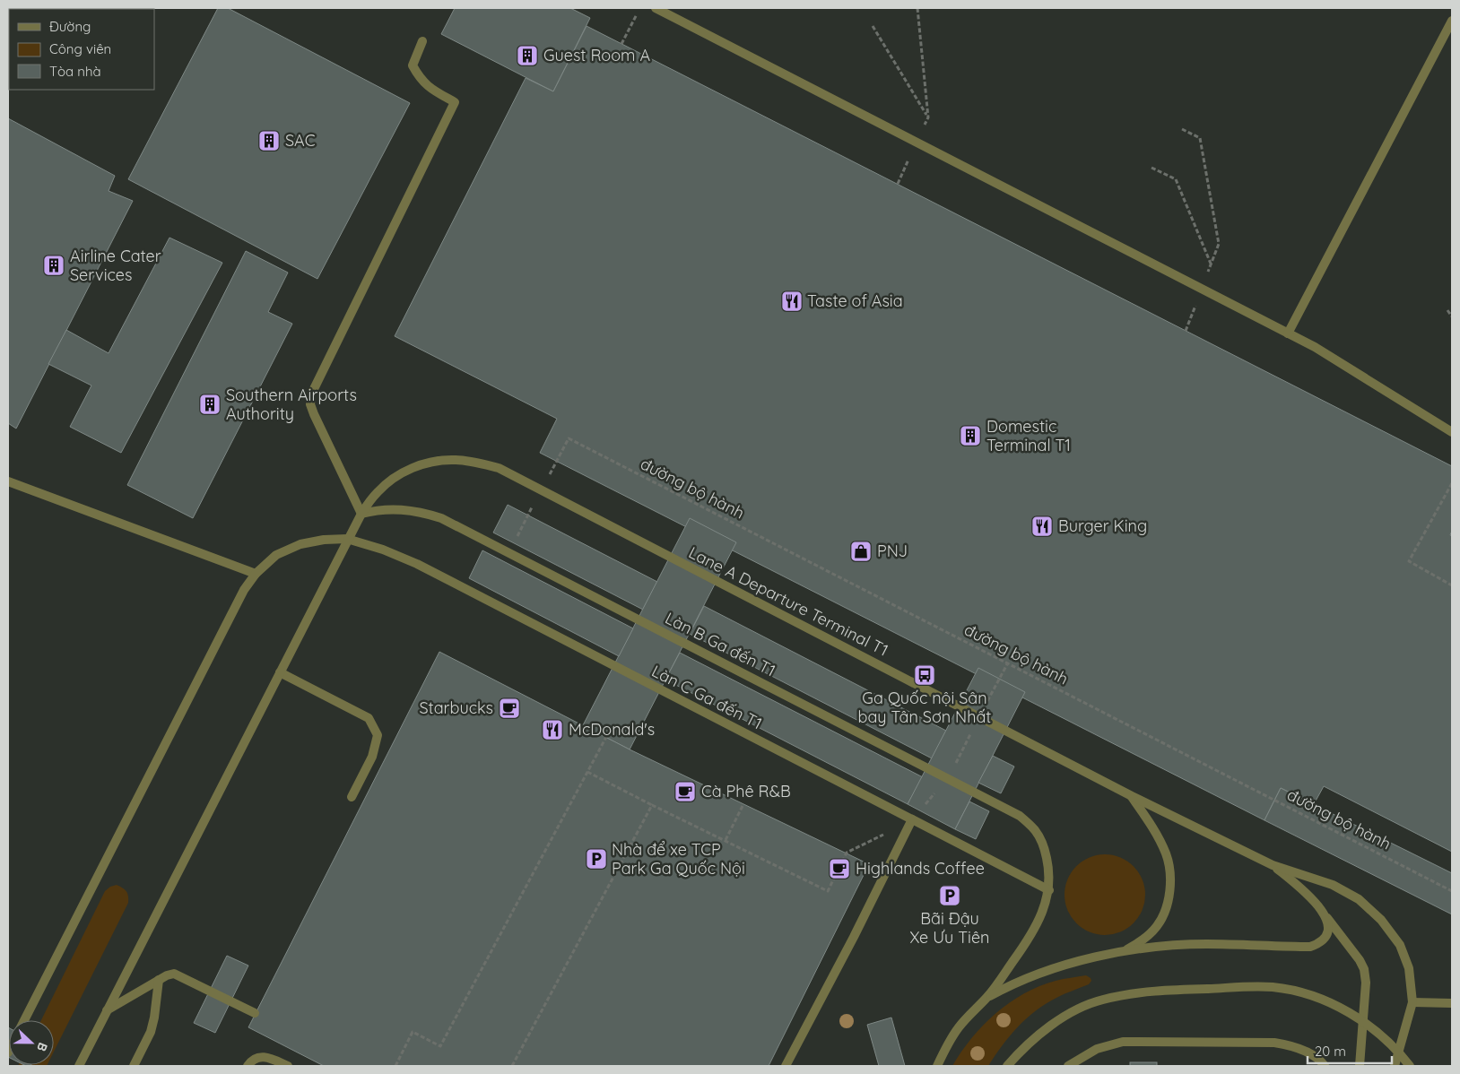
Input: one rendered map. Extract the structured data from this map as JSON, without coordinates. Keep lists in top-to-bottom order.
{
  "streets": {
    "street": ["Lane A Departure Terminal T1", "Làn B Ga đến T1", "Làn C Ga đến T1"],
    "path": ["đường bộ hành"]
  },
  "crossings": [
    ["Lane A Departure Terminal T1", "Làn B Ga đến T1"],
    ["Lane A Departure Terminal T1", "Làn C Ga đến T1"],
    ["Làn B Ga đến T1", "Làn C Ga đến T1"]
  ],
  "places": {
    "building": [
      "Guest Room A",
      "SAC",
      "Airline Cater Services",
      "Southern Airports Authority",
      "Domestic Terminal T1"
    ],
    "restaurant": ["Taste of Asia", "Burger King", "McDonald's"],
    "shop": ["PNJ"],
    "bus stop": ["Ga Quốc nội Sân bay Tân Sơn Nhất"],
    "cafe": ["Starbucks", "Cà Phê R&B", "Highlands Coffee"],
    "parking": ["Nhà để xe TCP Park Ga Quốc Nội", "Bãi Đậu Xe Ưu Tiên"]
  },
  "legend": ["Đường", "Công viên", "Tòa nhà"],
  "scale_bar": "20 m",
  "north": "right"
}
